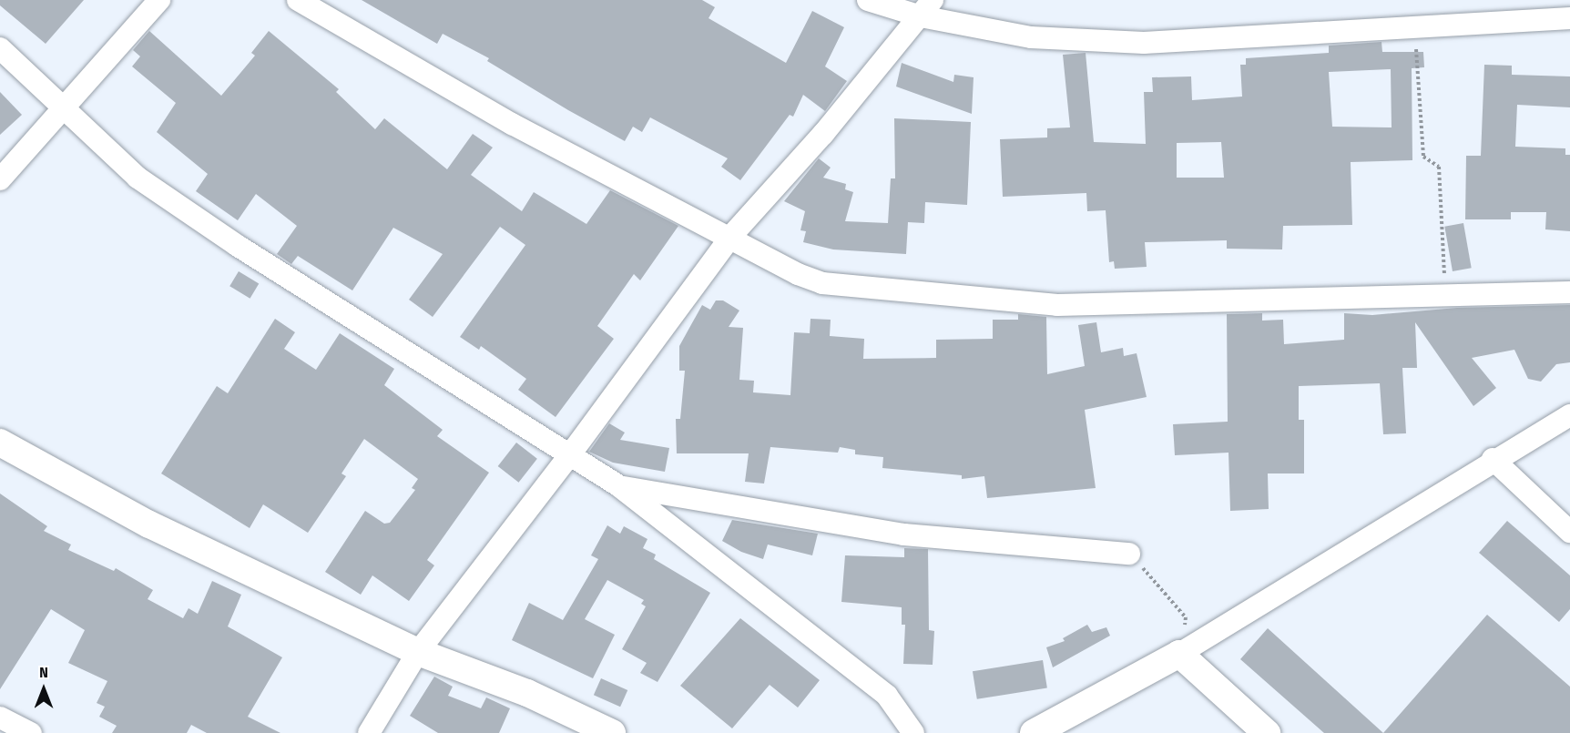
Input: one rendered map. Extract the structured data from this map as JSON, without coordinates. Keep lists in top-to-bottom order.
{
  "north": "top"
}
